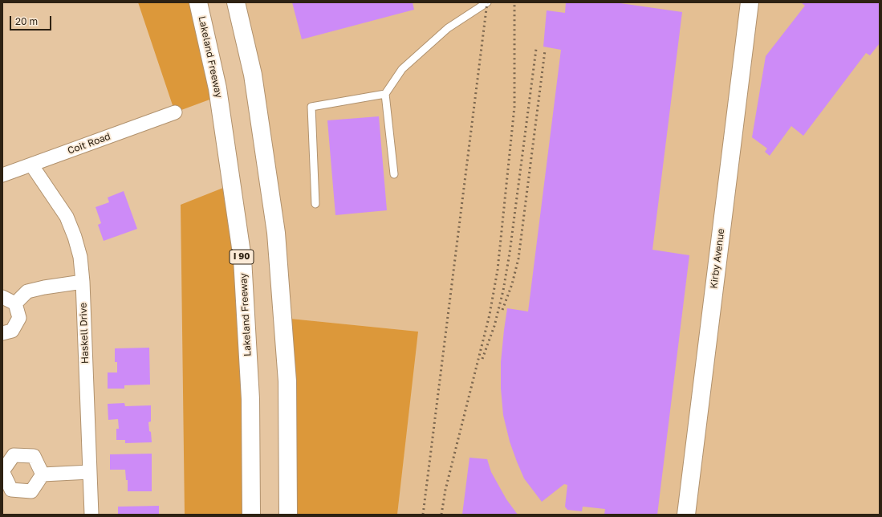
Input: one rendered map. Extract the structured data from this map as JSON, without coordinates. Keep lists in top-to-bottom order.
{
  "streets": {
    "main road": ["Lakeland Freeway", "I 90", "Kirby Avenue"],
    "street": ["Coit Road", "Haskell Drive"]
  },
  "crossings": [
    ["Coit Road", "Haskell Drive"]
  ],
  "scale_bar": "20 m"
}
